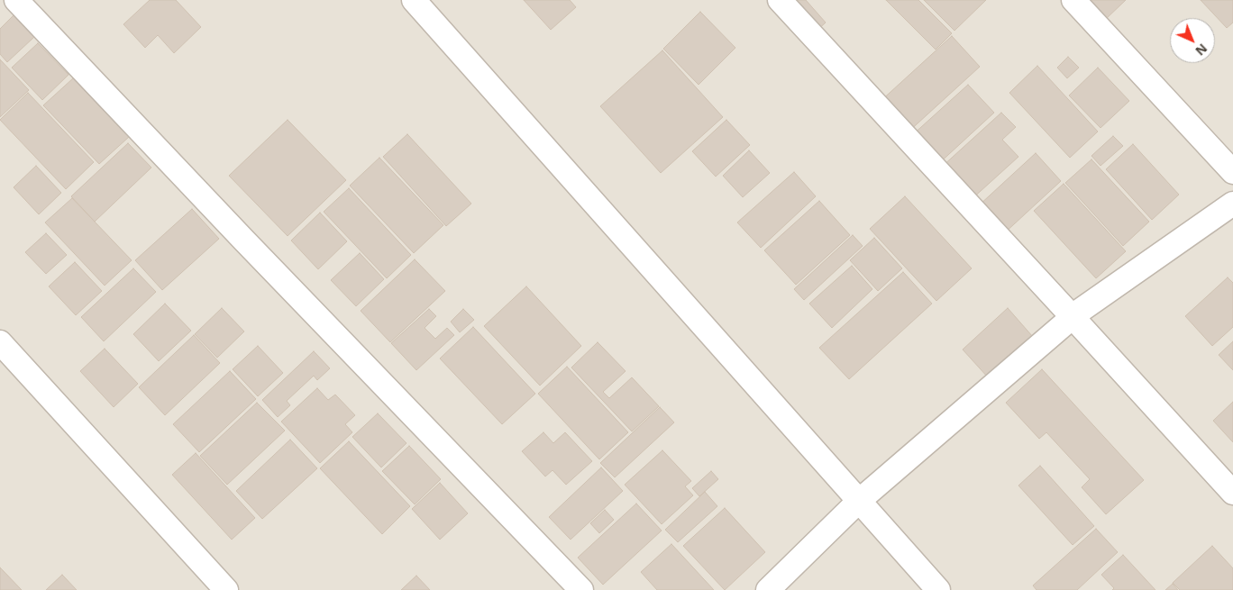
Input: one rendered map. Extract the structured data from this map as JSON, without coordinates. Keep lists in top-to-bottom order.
{
  "north": "bottom right"
}
